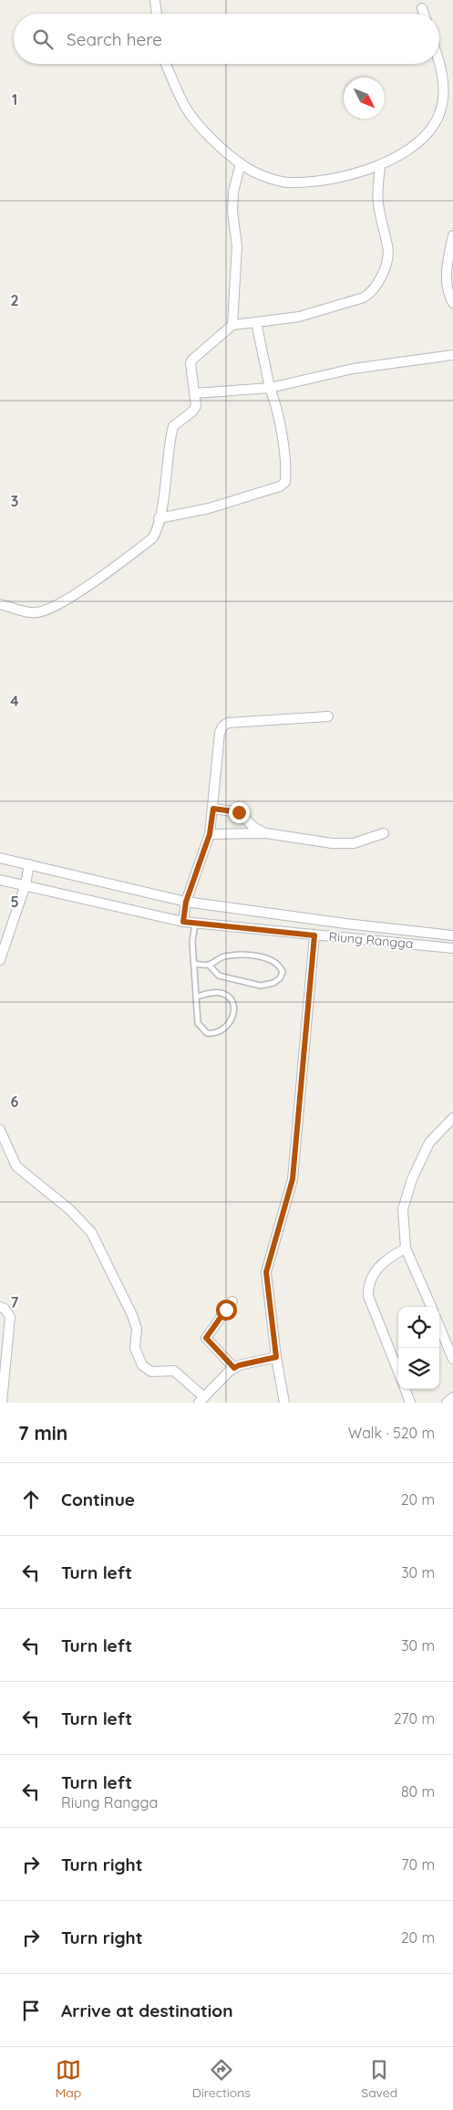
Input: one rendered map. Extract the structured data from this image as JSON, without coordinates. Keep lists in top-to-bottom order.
{
  "streets": {
    "street": ["Riung Rangga"]
  },
  "north": "bottom right",
  "page": {
    "search": "Search here",
    "heading": ["7 min", "Walk · 520 m"],
    "list": [
      ["Continue", "20 m"],
      ["Turn left", "30 m"],
      ["Turn left", "30 m"],
      ["Turn left", "270 m"],
      ["Turn left", "Riung Rangga", "80 m"],
      ["Turn right", "70 m"],
      ["Turn right", "20 m"],
      "Arrive at destination"
    ],
    "nav": ["Map", "Directions", "Saved"]
  },
  "grid": {
    "rows": [
      "1",
      "2",
      "3",
      "4",
      "5",
      "6",
      "7"
    ]
  }
}
